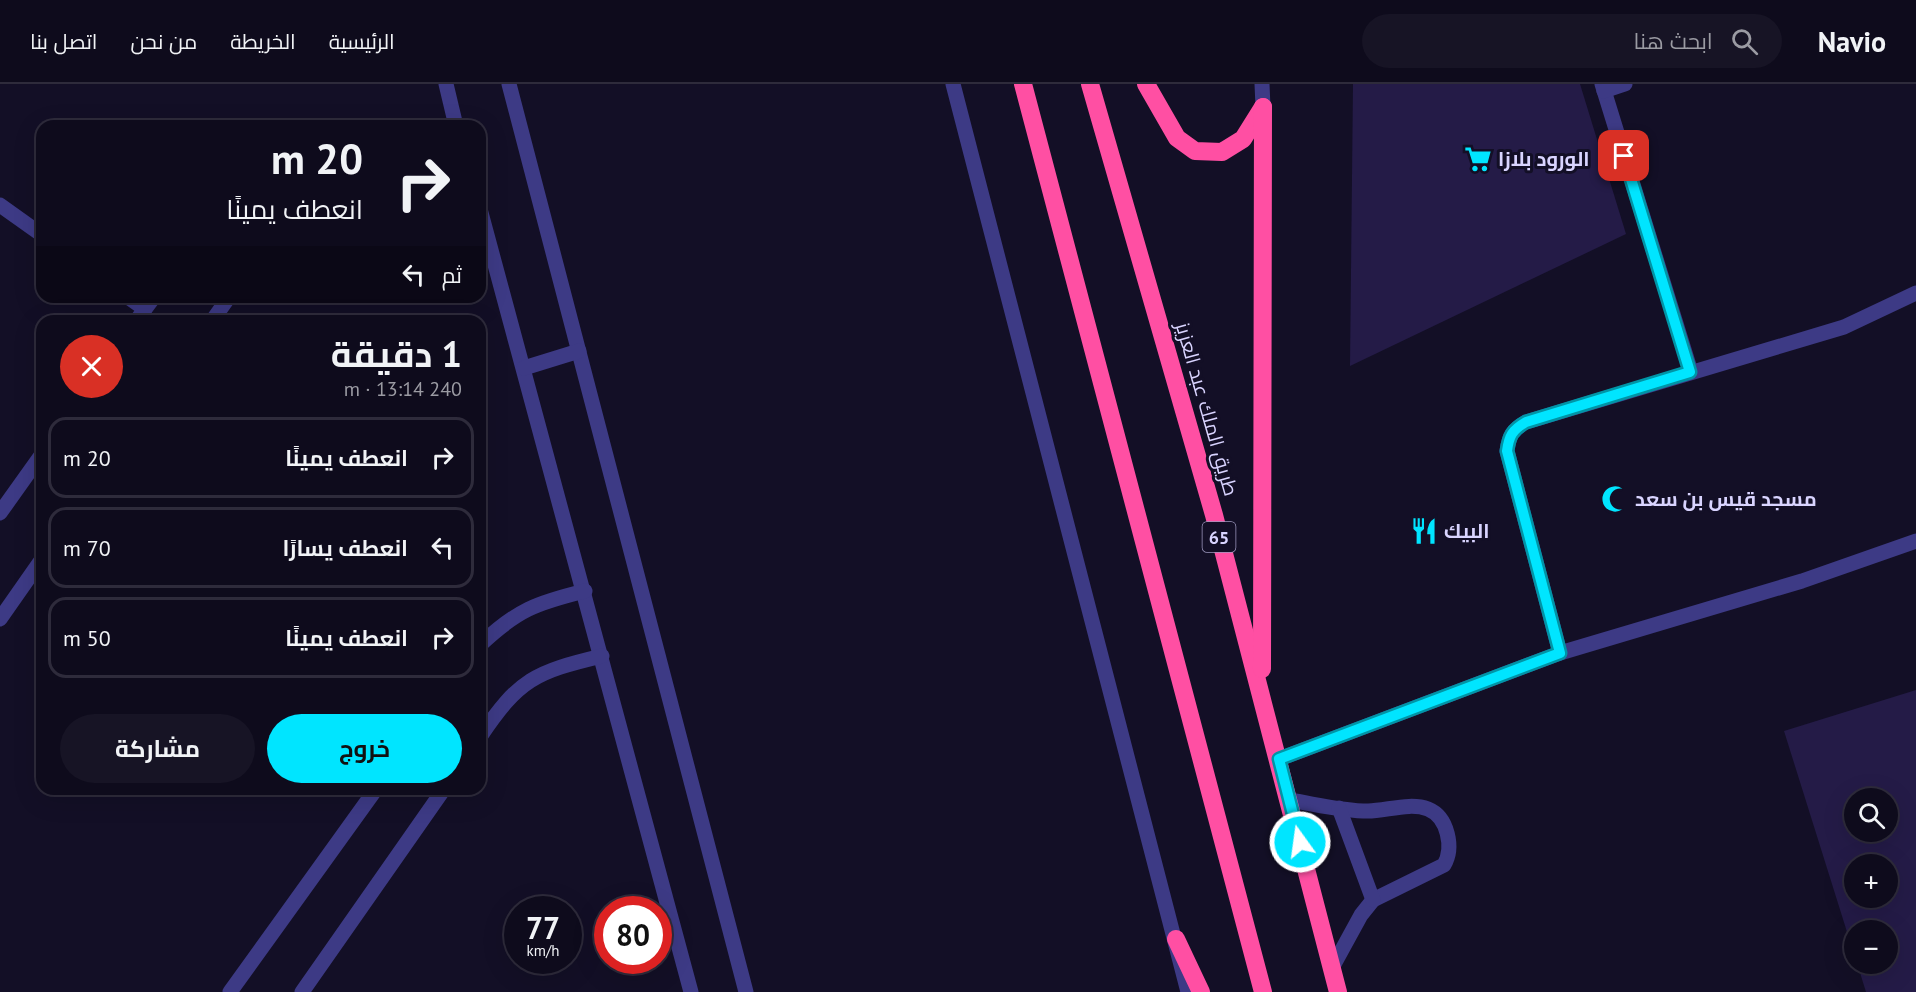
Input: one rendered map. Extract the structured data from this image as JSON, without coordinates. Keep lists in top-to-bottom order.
{
  "streets": {
    "highway": ["طريق الملك عبد العزيز", "65"]
  },
  "places": {
    "supermarket": ["الورود بلازا"],
    "mosque": ["مسجد قيس بن سعد"],
    "restaurant": ["البيك"]
  },
  "page": {
    "header": "Navio",
    "search": "ابحث هنا",
    "nav": [
      "الرئيسية",
      "الخريطة",
      "من نحن",
      "اتصل بنا"
    ],
    "turn": ["20 m", "انعطف يمينًا"],
    "then": "ثم",
    "heading": ["1 دقيقة", "240 m · 13:14"],
    "list": [
      {
        "name": "انعطف يمينًا",
        "value": "20 m"
      },
      {
        "name": "انعطف يسارًا",
        "value": "70 m"
      },
      {
        "name": "انعطف يمينًا",
        "value": "50 m"
      }
    ],
    "buttons": ["خروج", "مشاركة"],
    "map_buttons": ["+", "−"],
    "speed": "77 km/h",
    "limit": "80"
  }
}
